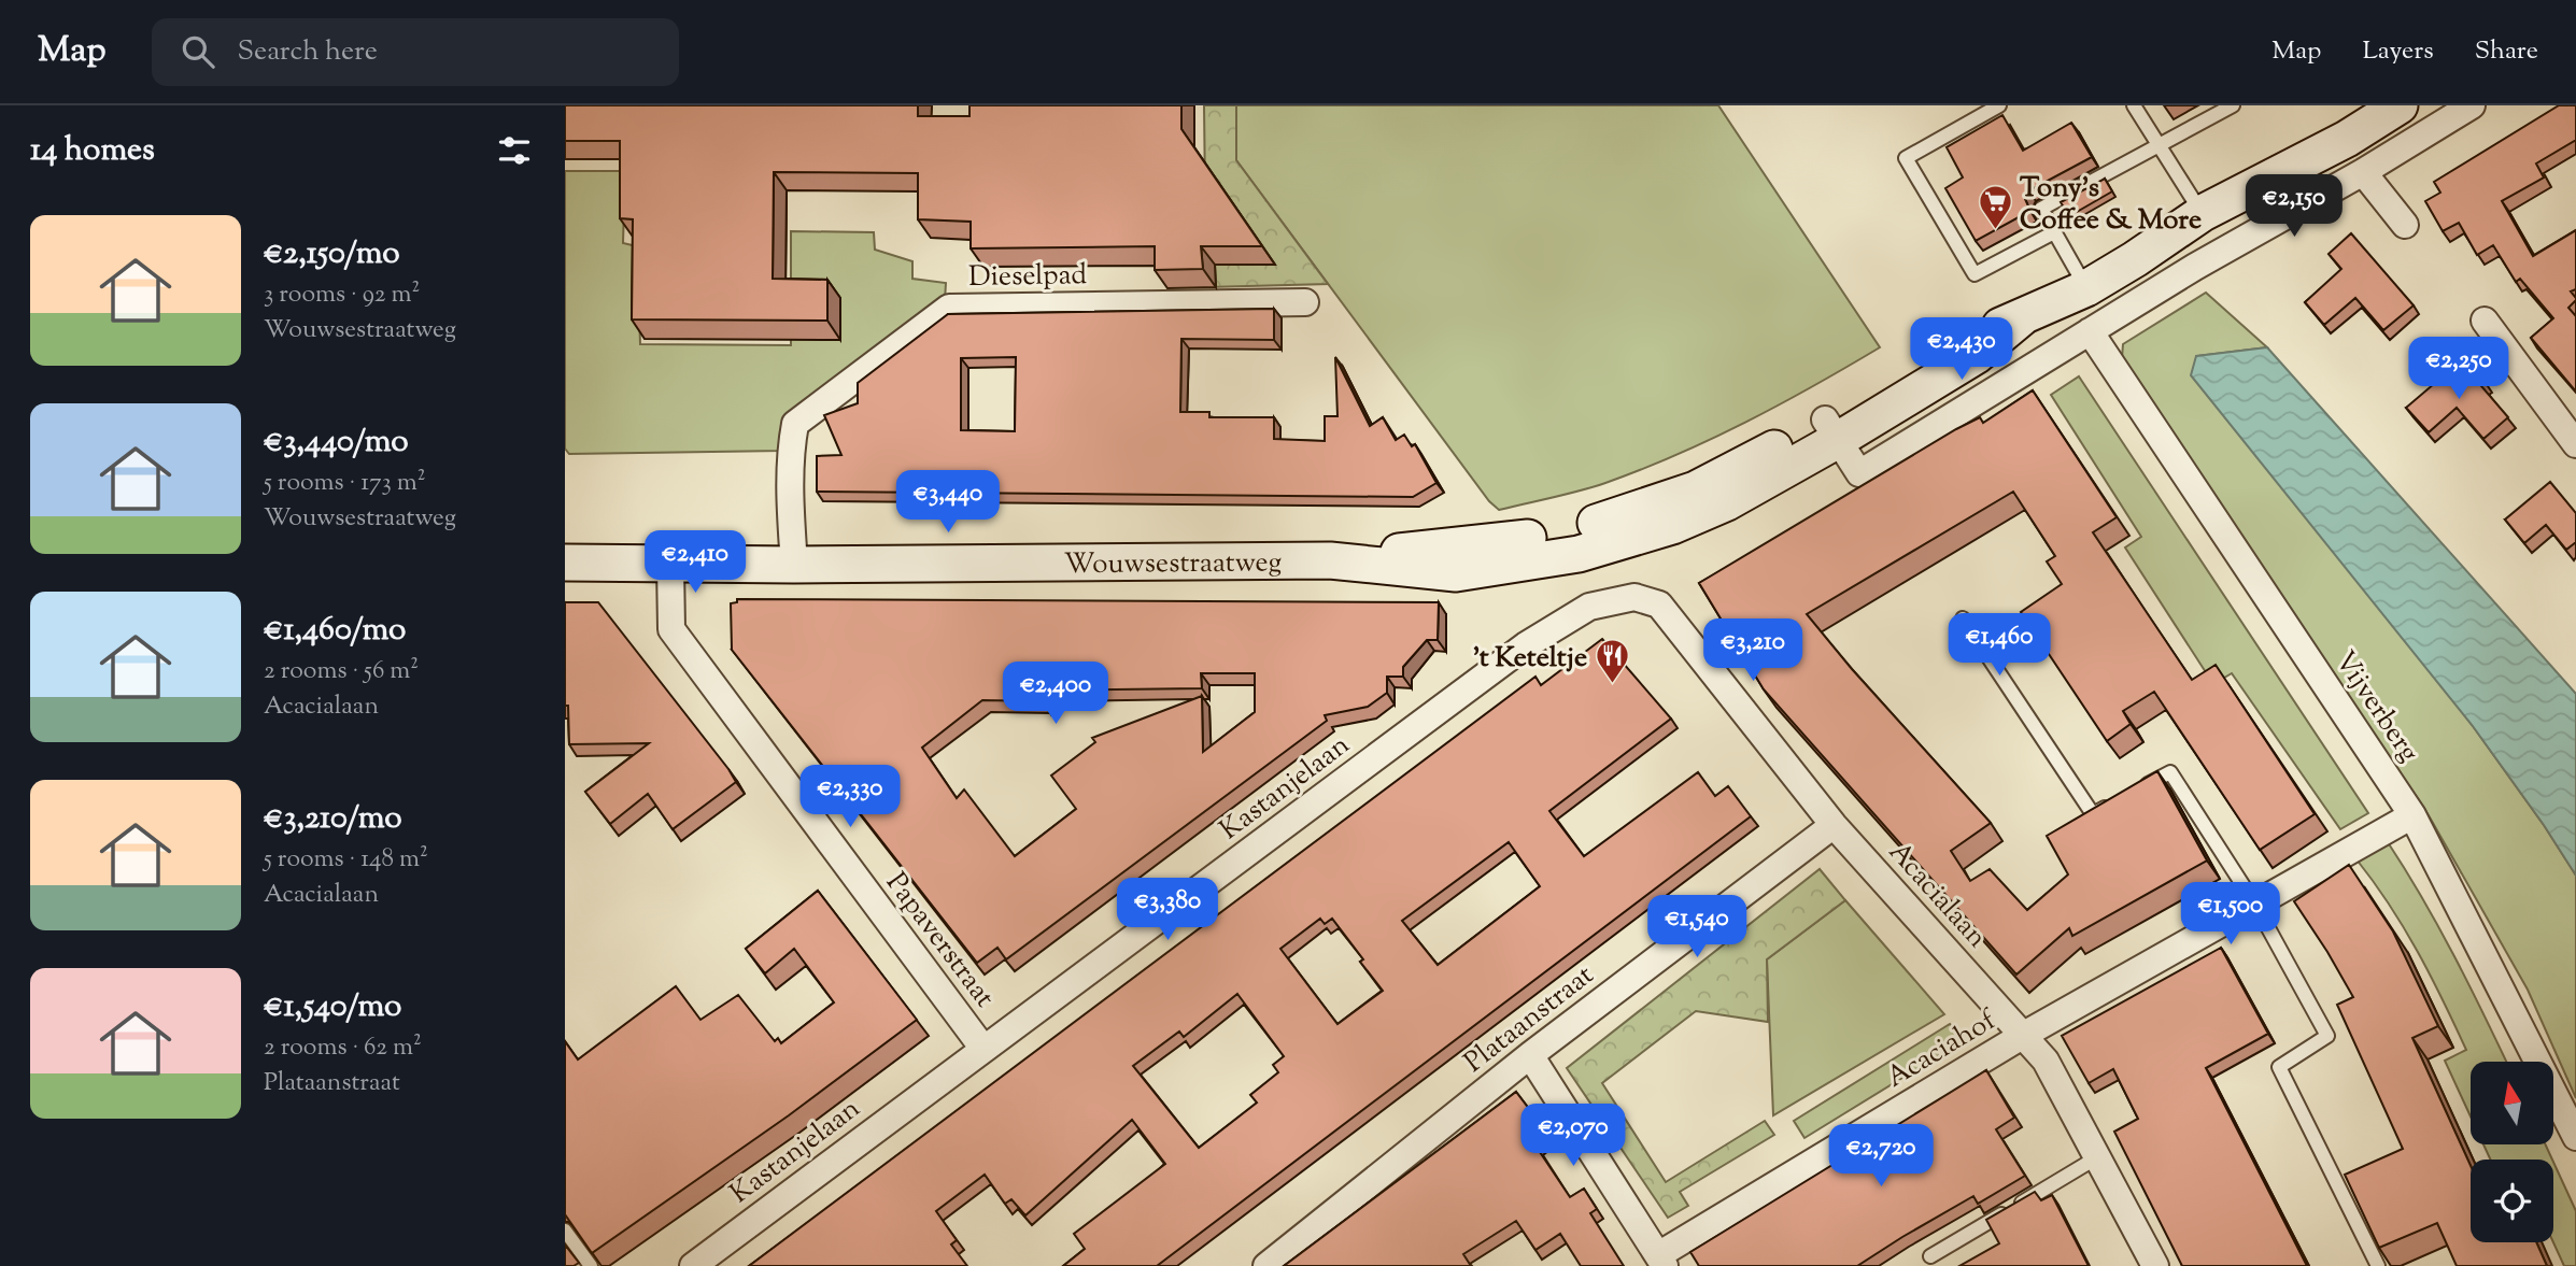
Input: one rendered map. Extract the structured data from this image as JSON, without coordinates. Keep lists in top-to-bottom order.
{
  "streets": {
    "main road": ["Wouwsestraatweg"],
    "street": [
      "Dieselpad",
      "Vijverberg",
      "Kastanjelaan",
      "Acacialaan",
      "Papaverstraat",
      "Plataanstraat",
      "Acaciahof"
    ]
  },
  "crossings": [
    ["Dieselpad", "Wouwsestraatweg"],
    ["Wouwsestraatweg", "Papaverstraat"],
    ["Vijverberg", "Acaciahof"],
    ["Kastanjelaan", "Acacialaan"],
    ["Kastanjelaan", "Papaverstraat"],
    ["Acacialaan", "Plataanstraat"],
    ["Acacialaan", "Acaciahof"]
  ],
  "places": {
    "supermarket": ["Tony's Coffee & More"],
    "restaurant": ["'t Keteltje"]
  },
  "north": "top",
  "page": {
    "header": "Map",
    "search": "Search here",
    "nav": ["Map", "Layers", "Share"],
    "heading": "14 homes",
    "price": [
      "€2,150",
      "€2,430",
      "€2,250",
      "€3,440",
      "€2,410",
      "€1,460",
      "€3,210",
      "€2,400",
      "€2,330",
      "€3,380",
      "€1,500",
      "€1,540",
      "€2,070",
      "€2,720"
    ],
    "list": [
      {
        "name": "€2,150/mo",
        "note": "3 rooms · 92 m² · Wouwsestraatweg"
      },
      {
        "name": "€3,440/mo",
        "note": "5 rooms · 173 m² · Wouwsestraatweg"
      },
      {
        "name": "€1,460/mo",
        "note": "2 rooms · 56 m² · Acacialaan"
      },
      {
        "name": "€3,210/mo",
        "note": "5 rooms · 148 m² · Acacialaan"
      },
      {
        "name": "€1,540/mo",
        "note": "2 rooms · 62 m² · Plataanstraat"
      }
    ]
  }
}
